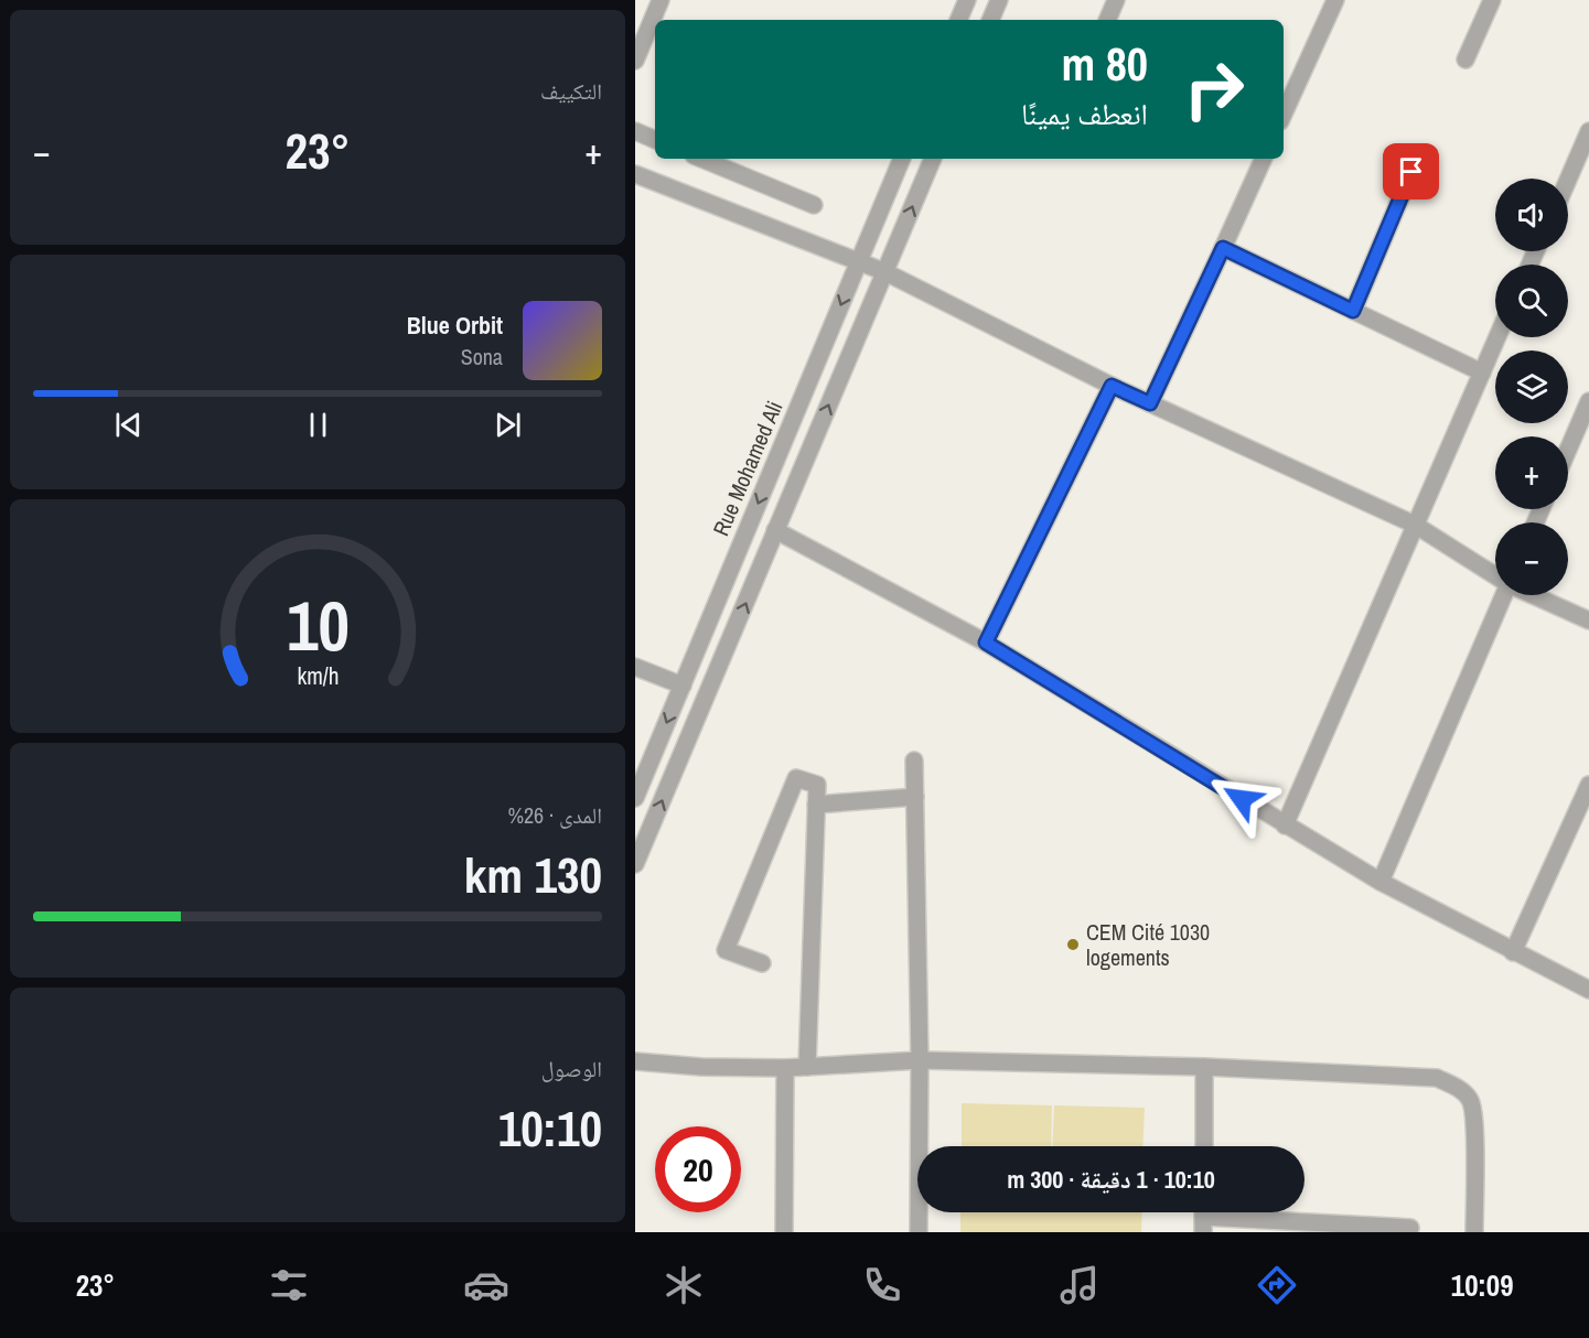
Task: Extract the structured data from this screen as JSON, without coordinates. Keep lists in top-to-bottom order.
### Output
{
  "streets": {
    "street": ["Rue Mohamed Ali"]
  },
  "places": ["CEM Cité 1030 logements"],
  "page": {
    "tile": [
      "التكييف",
      ["المدى · 26%", "130 km"],
      ["الوصول", "10:10"]
    ],
    "turn": ["80 m", "انعطف يمينًا"],
    "heat": ["−", "23°", "+"],
    "map_buttons": ["+", "−"],
    "song": ["Blue Orbit", "Sona"],
    "limit": "20",
    "trip": "10:10 · 1 دقيقة · 300 m",
    "tabs": ["10:09", "23°"],
    "gauge": ["10", "km/h"]
  }
}
